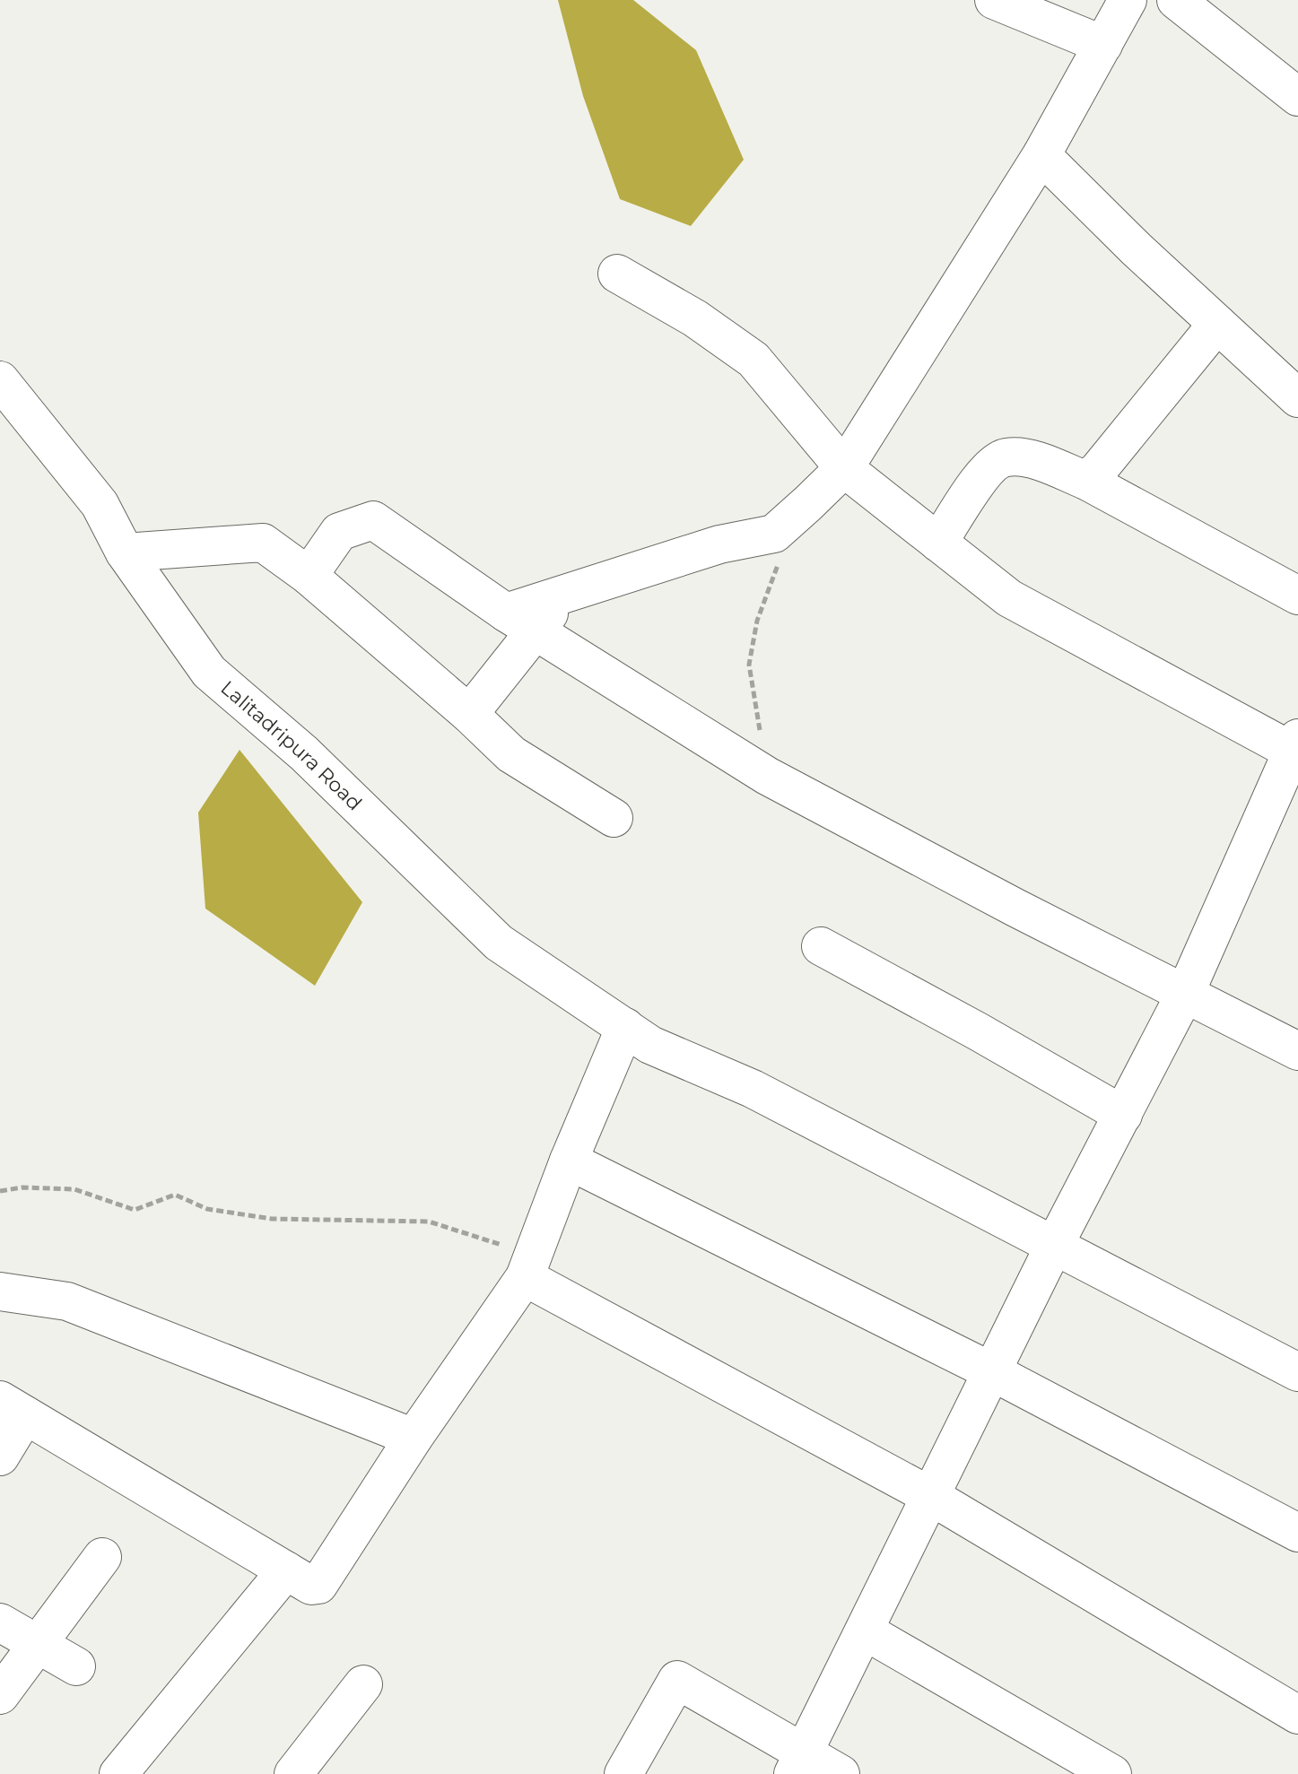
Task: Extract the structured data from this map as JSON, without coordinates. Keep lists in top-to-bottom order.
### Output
{
  "streets": {
    "street": ["Lalitadripura Road"]
  }
}
